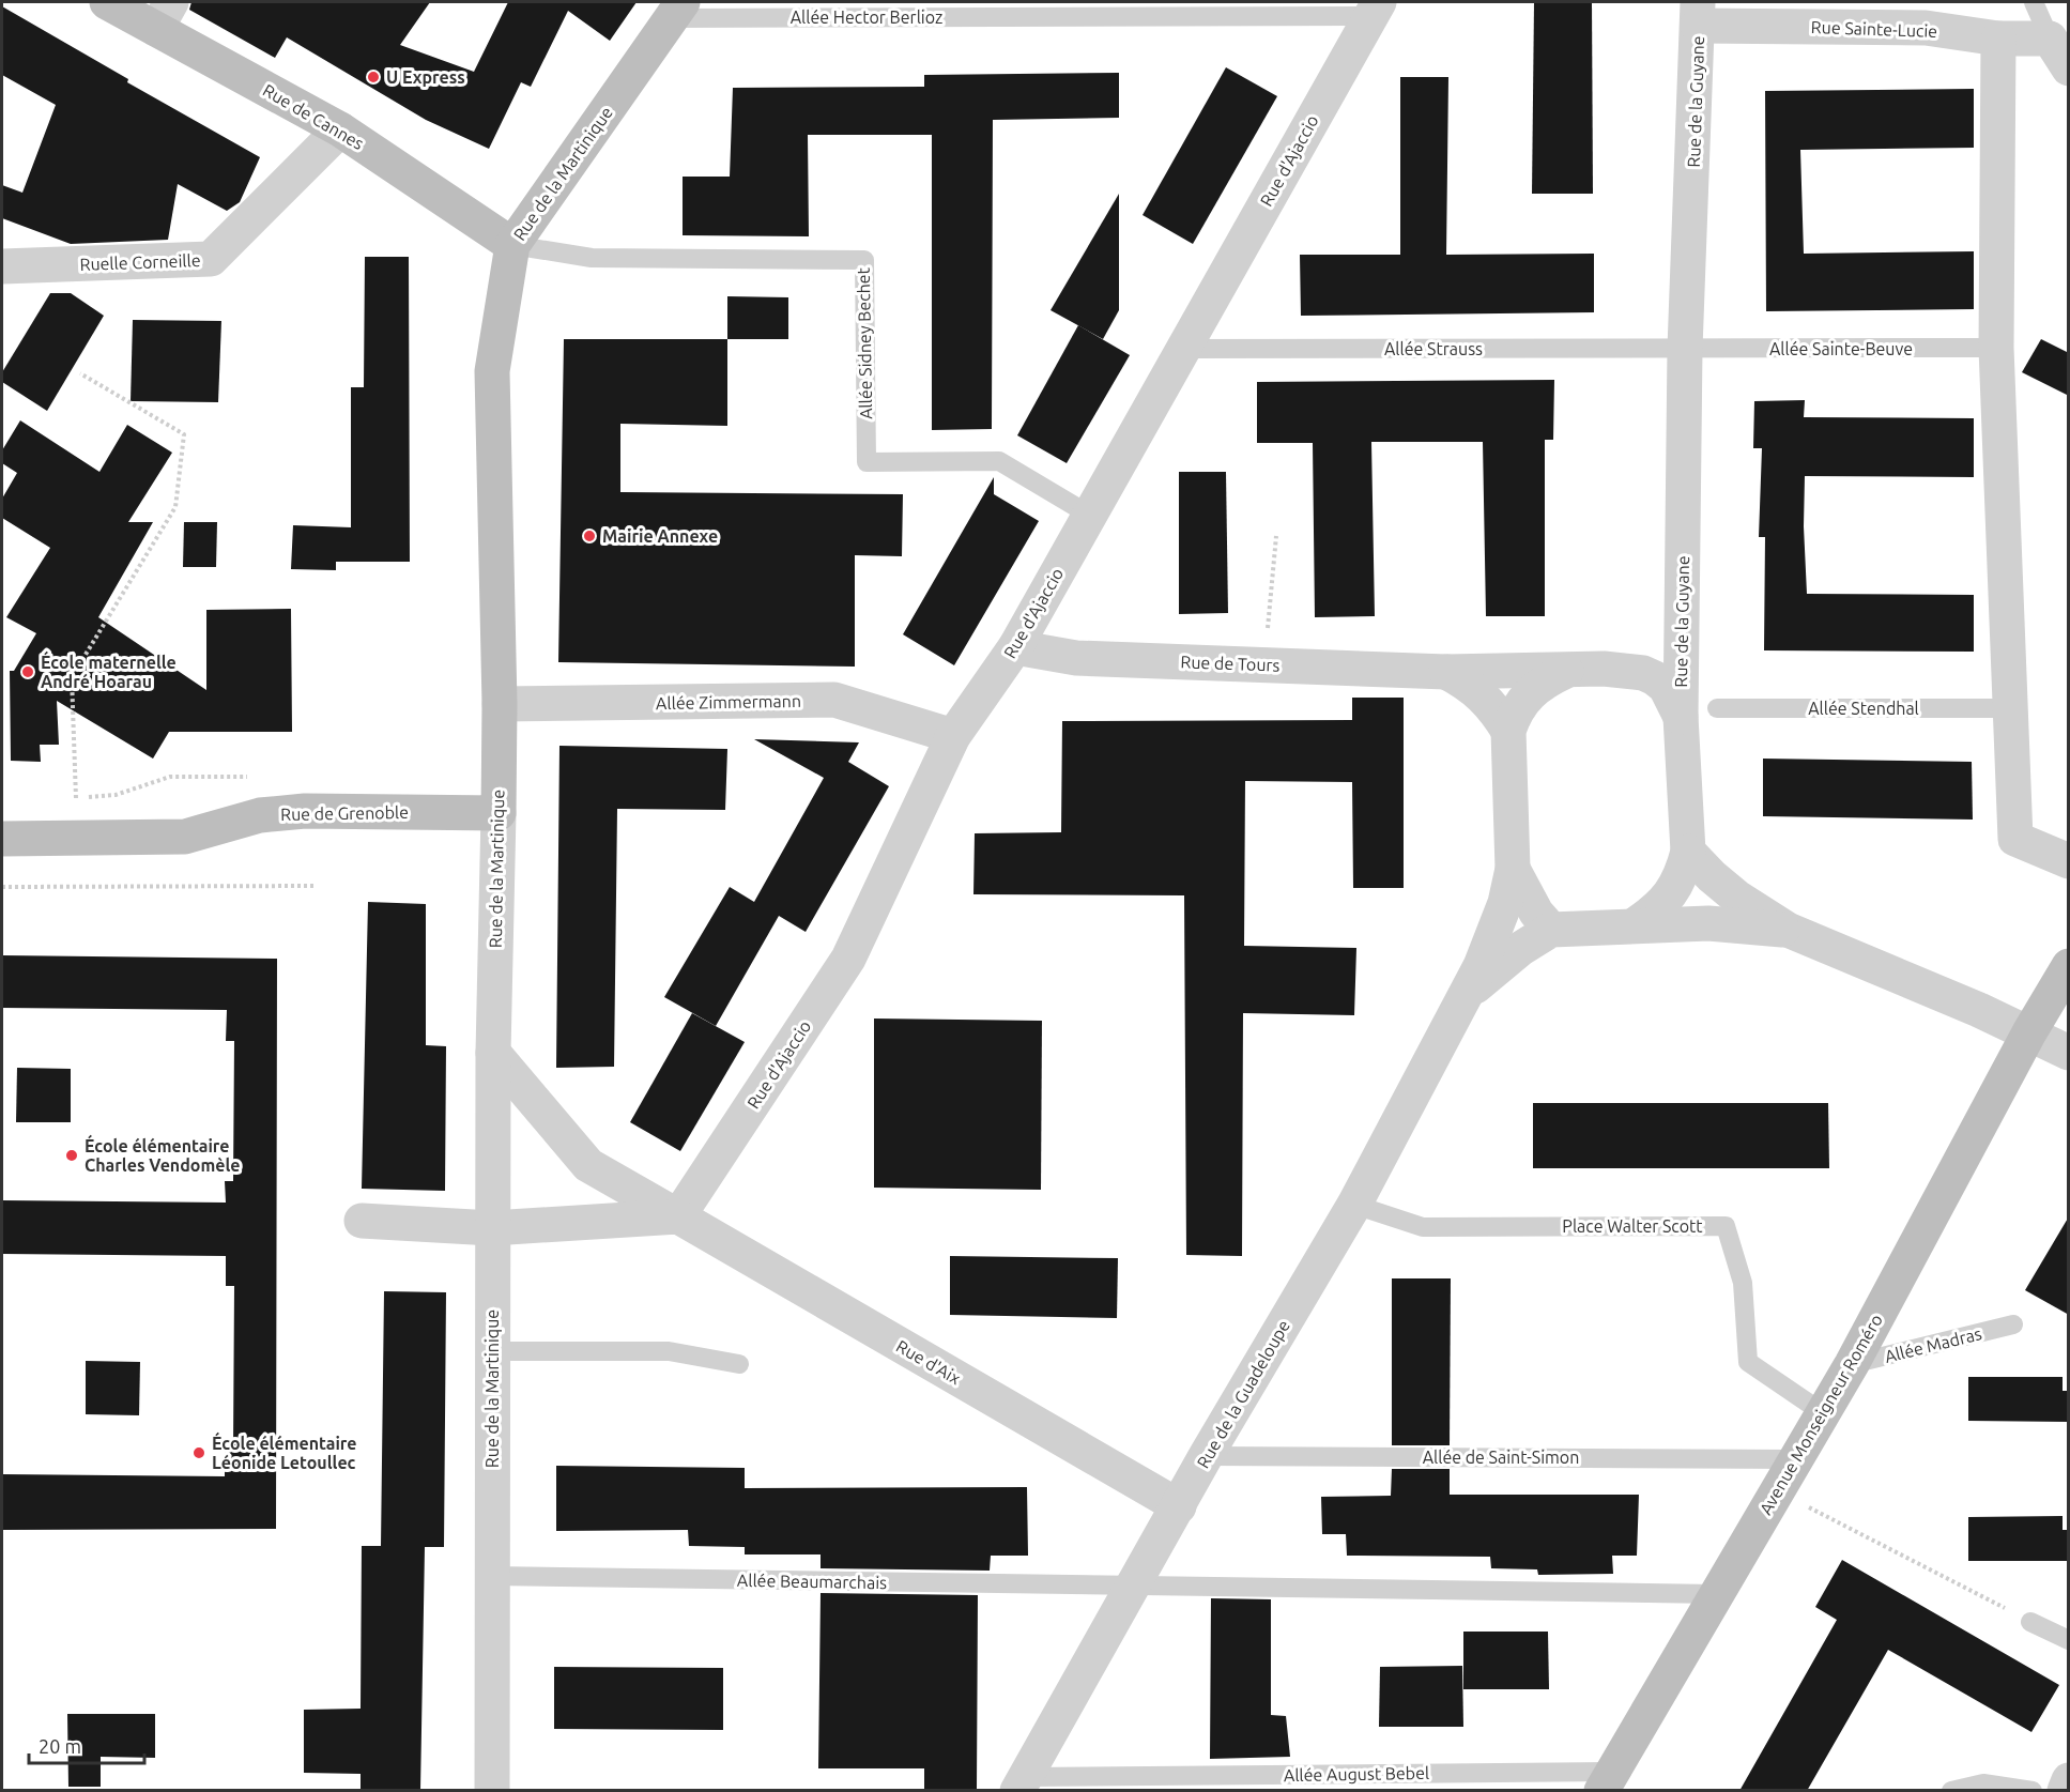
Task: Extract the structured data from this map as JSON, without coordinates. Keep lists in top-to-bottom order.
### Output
{
  "streets": {
    "street": [
      "Rue Sainte-Lucie",
      "Rue de la Guyane",
      "Rue de Cannes",
      "Rue d'Ajaccio",
      "Rue de la Martinique",
      "Ruelle Corneille",
      "Rue de Tours",
      "Allée Zimmermann",
      "Rue de Grenoble",
      "Rue d'Aix",
      "Rue de la Guadeloupe",
      "Avenue Monseigneur Roméro"
    ],
    "lane": [
      "Allée Hector Berlioz",
      "Allée Sidney Bechet",
      "Allée Strauss",
      "Allée Sainte-Beuve",
      "Allée Stendhal",
      "Place Walter Scott",
      "Allée Madras",
      "Allée de Saint-Simon",
      "Allée Beaumarchais",
      "Allée August Bebel"
    ]
  },
  "crossings": [
    ["Allée Hector Berlioz", "Rue d'Ajaccio"],
    ["Allée Hector Berlioz", "Rue de la Martinique"],
    ["Rue Sainte-Lucie", "Rue de la Guyane"],
    ["Rue de la Guyane", "Allée Strauss"],
    ["Rue de la Guyane", "Allée Sainte-Beuve"],
    ["Rue de la Guyane", "Rue de Tours"],
    ["Rue de Cannes", "Rue de la Martinique"],
    ["Rue de Cannes", "Ruelle Corneille"],
    ["Rue de Cannes", "Allée Sidney Bechet"],
    ["Rue d'Ajaccio", "Allée Sidney Bechet"],
    ["Rue d'Ajaccio", "Allée Strauss"],
    ["Rue d'Ajaccio", "Rue de Tours"],
    ["Rue d'Ajaccio", "Allée Zimmermann"],
    ["Rue d'Ajaccio", "Rue d'Aix"],
    ["Rue de la Martinique", "Allée Sidney Bechet"],
    ["Rue de la Martinique", "Allée Zimmermann"],
    ["Rue de la Martinique", "Rue de Grenoble"],
    ["Rue de la Martinique", "Rue d'Aix"],
    ["Rue de la Martinique", "Allée Beaumarchais"],
    ["Allée Strauss", "Allée Sainte-Beuve"],
    ["Rue de Tours", "Rue de la Guadeloupe"],
    ["Place Walter Scott", "Rue de la Guadeloupe"],
    ["Place Walter Scott", "Avenue Monseigneur Roméro"],
    ["Allée Madras", "Avenue Monseigneur Roméro"],
    ["Rue d'Aix", "Rue de la Guadeloupe"],
    ["Rue de la Guadeloupe", "Allée de Saint-Simon"],
    ["Rue de la Guadeloupe", "Allée Beaumarchais"],
    ["Rue de la Guadeloupe", "Allée August Bebel"],
    ["Avenue Monseigneur Roméro", "Allée de Saint-Simon"],
    ["Avenue Monseigneur Roméro", "Allée Beaumarchais"],
    ["Avenue Monseigneur Roméro", "Allée August Bebel"]
  ],
  "places": [
    "U Express",
    "Mairie Annexe",
    "École maternelle André Hoarau",
    "École élémentaire Charles Vendomèle",
    "École élémentaire Léonide Letoullec"
  ],
  "scale_bar": "20 m"
}
